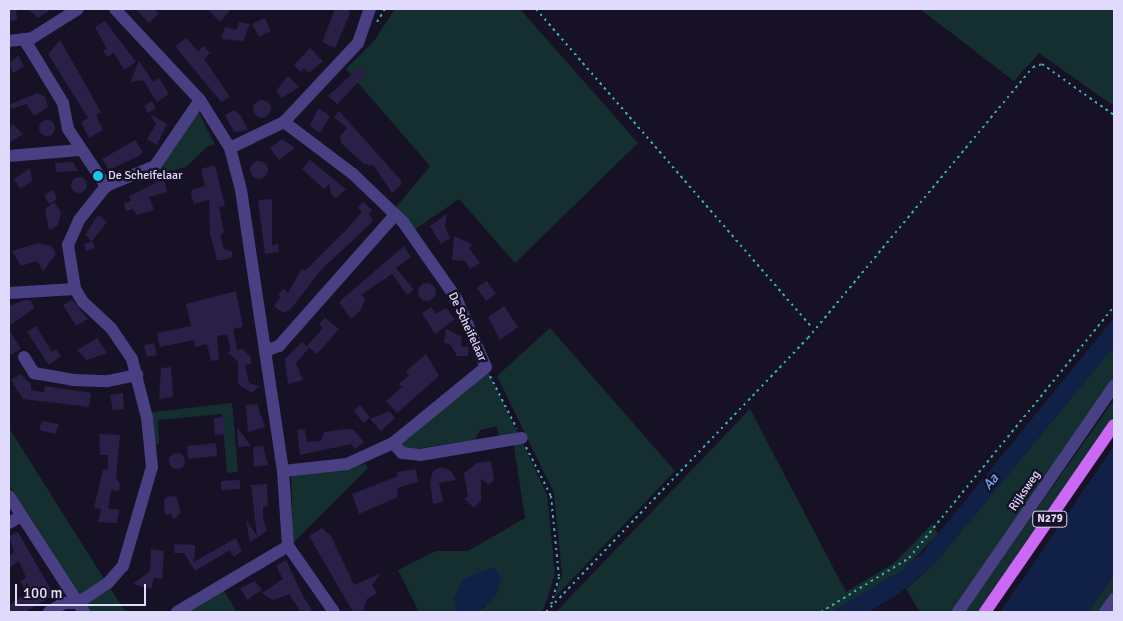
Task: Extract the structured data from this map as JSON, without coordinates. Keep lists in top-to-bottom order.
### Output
{
  "streets": {
    "main road": ["N279"],
    "street": ["De Scheifelaar", "Rijksweg"]
  },
  "water": ["Aa"],
  "places": ["De Scheifelaar"],
  "scale_bar": "100 m"
}
